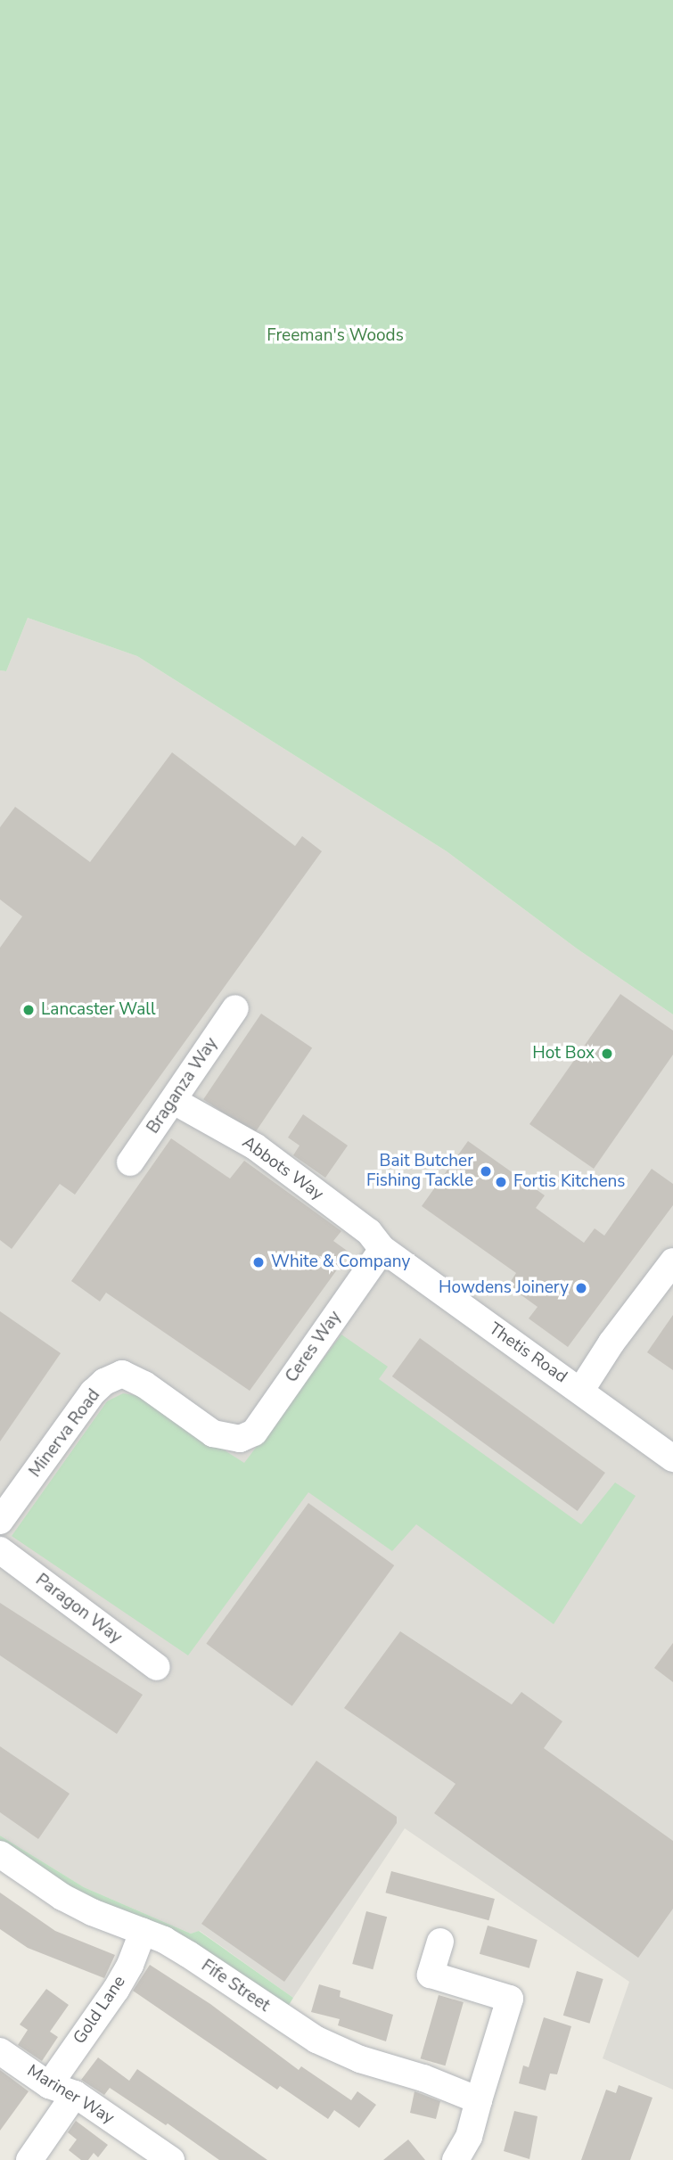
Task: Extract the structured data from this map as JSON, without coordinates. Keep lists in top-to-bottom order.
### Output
{
  "streets": {
    "street": [
      "Braganza Way",
      "Abbots Way",
      "Ceres Way",
      "Thetis Road",
      "Minerva Road",
      "Paragon Way",
      "Fife Street",
      "Gold Lane",
      "Mariner Way"
    ]
  },
  "crossings": [
    ["Braganza Way", "Abbots Way"],
    ["Abbots Way", "Ceres Way"],
    ["Abbots Way", "Thetis Road"],
    ["Ceres Way", "Thetis Road"],
    ["Ceres Way", "Minerva Road"],
    ["Fife Street", "Gold Lane"],
    ["Gold Lane", "Mariner Way"]
  ],
  "parks": ["Freeman's Woods"],
  "places": [
    "Lancaster Wall",
    "Hot Box",
    "Bait Butcher Fishing Tackle",
    "Fortis Kitchens",
    "White & Company",
    "Howdens Joinery"
  ]
}
